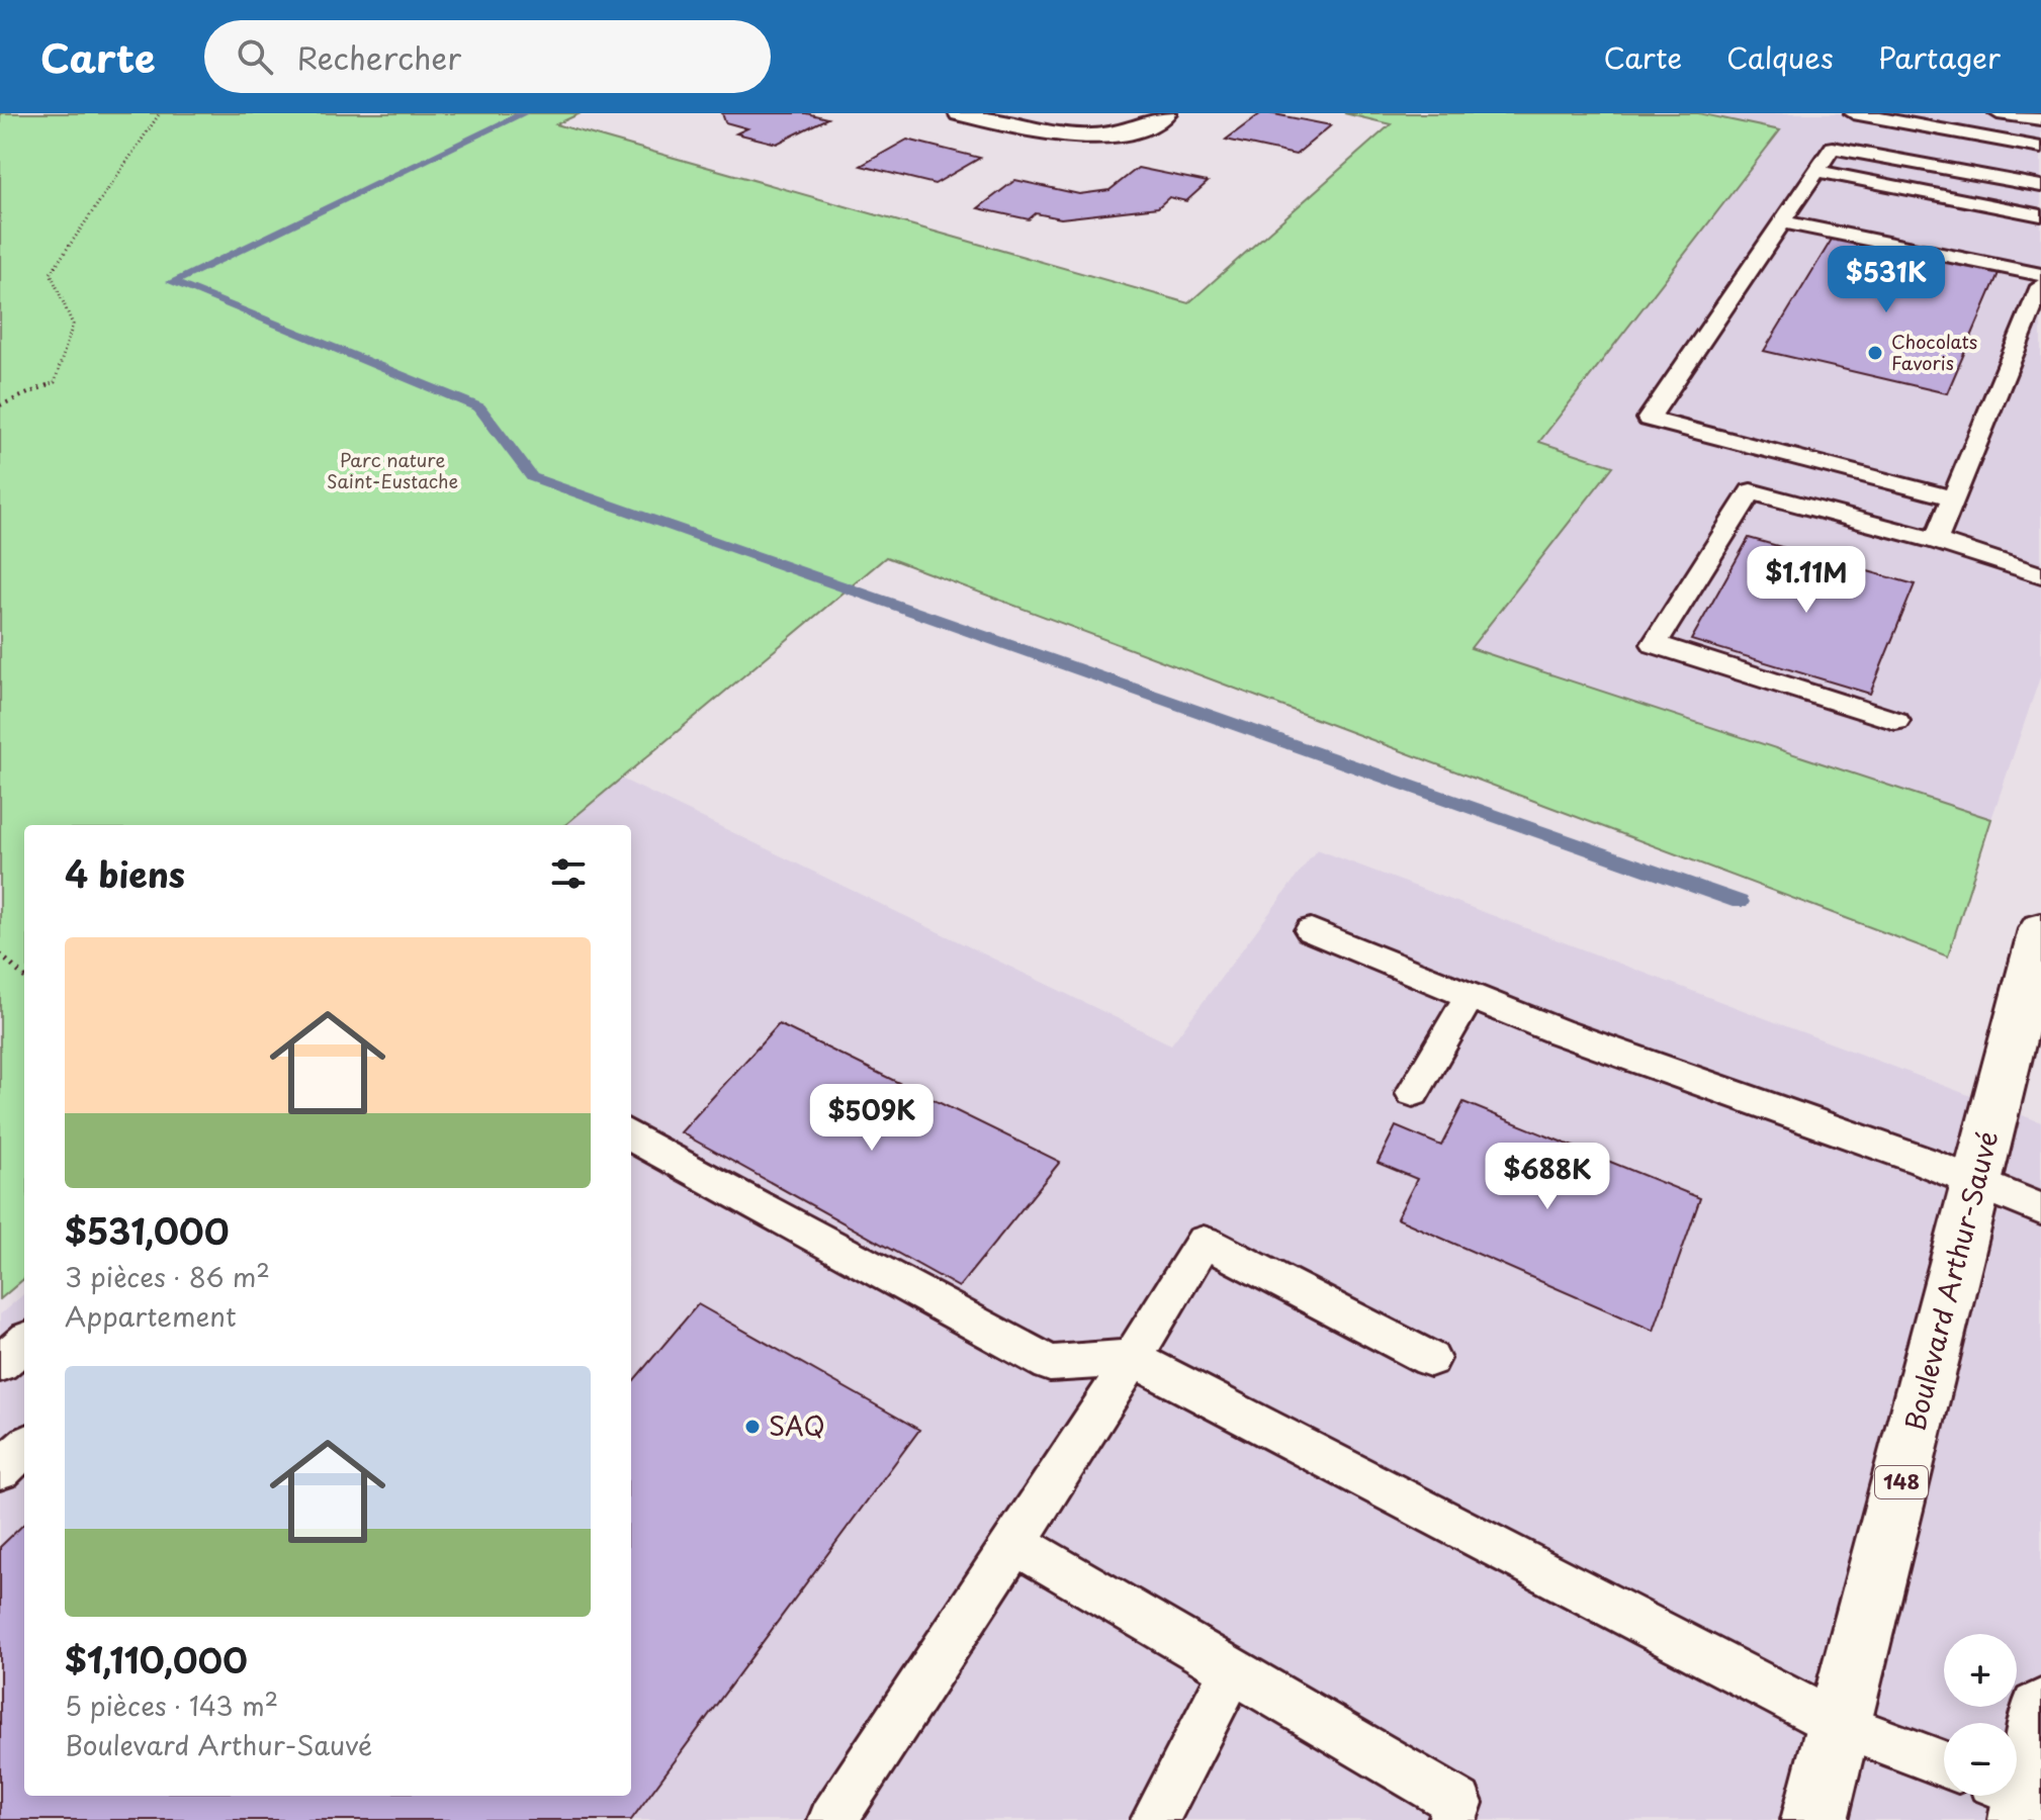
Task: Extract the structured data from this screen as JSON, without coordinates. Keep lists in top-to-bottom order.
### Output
{
  "streets": {
    "main road": ["Boulevard Arthur-Sauvé", "148"]
  },
  "parks": ["Parc nature Saint-Eustache"],
  "places": ["Chocolats Favoris", "SAQ"],
  "page": {
    "header": "Carte",
    "search": "Rechercher",
    "nav": ["Carte", "Calques", "Partager"],
    "price": [
      "$531K",
      "$1.11M",
      "$509K",
      "$688K"
    ],
    "heading": "4 biens",
    "list": [
      {
        "name": "$531,000",
        "note": "3 pièces · 86 m² · Appartement"
      },
      {
        "name": "$1,110,000",
        "note": "5 pièces · 143 m² · Boulevard Arthur-Sauvé"
      }
    ],
    "map_buttons": ["+", "−"]
  }
}
